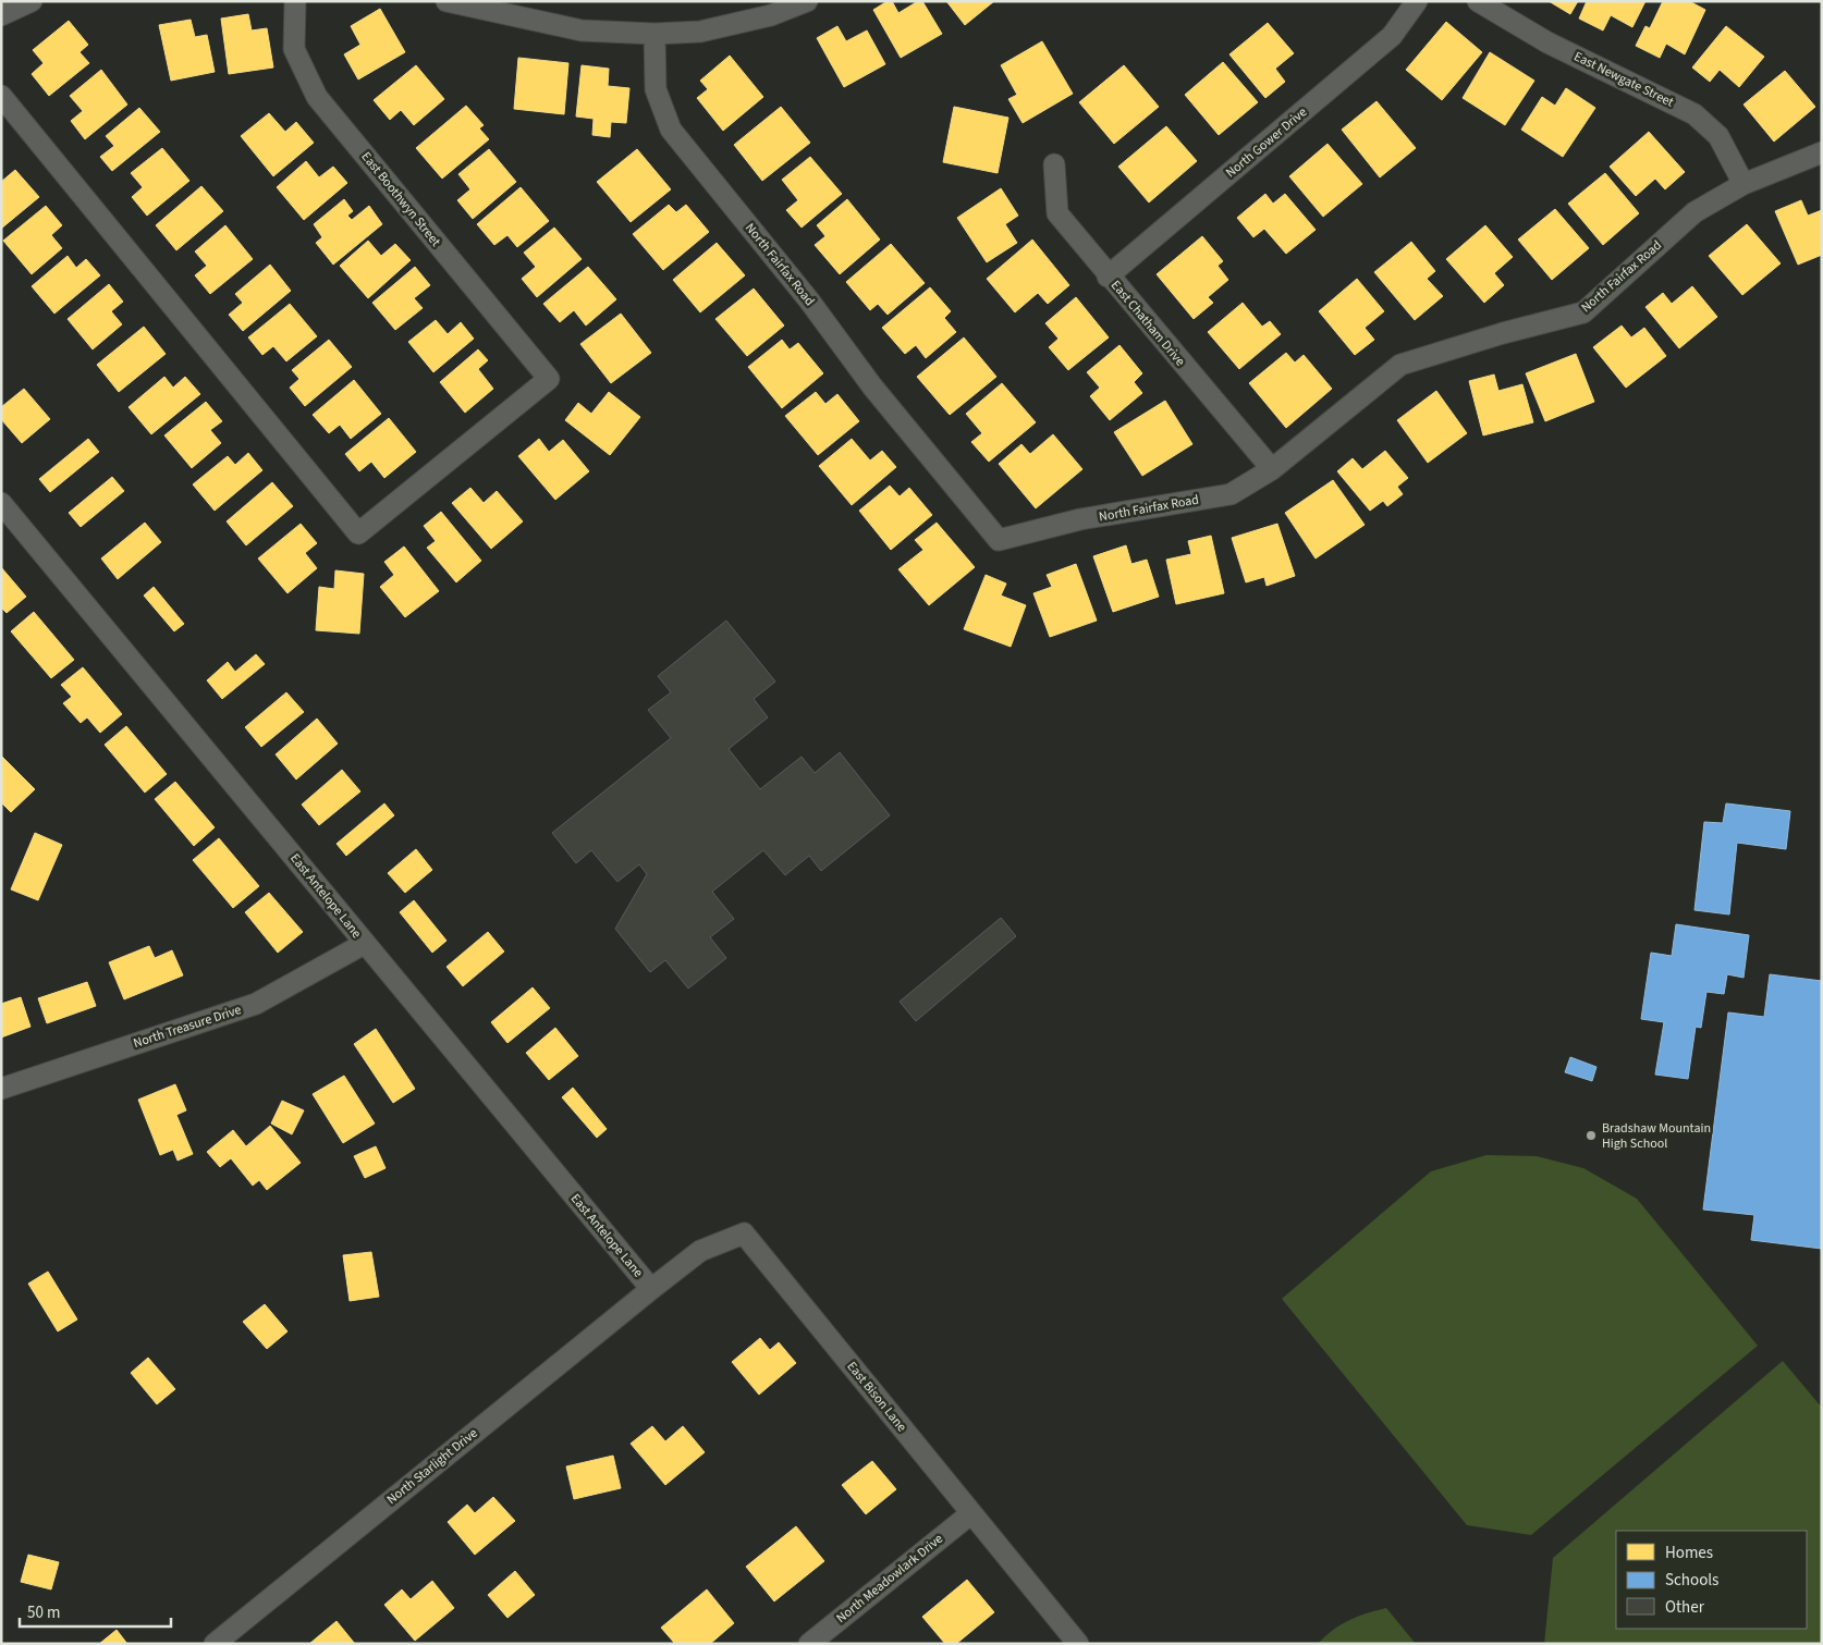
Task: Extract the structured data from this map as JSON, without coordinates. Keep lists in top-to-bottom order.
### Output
{
  "streets": {
    "street": [
      "East Newgate Street",
      "North Gower Drive",
      "East Boothwyn Street",
      "North Fairfax Road",
      "East Chatham Drive",
      "East Antelope Lane",
      "North Treasure Drive",
      "East Bison Lane",
      "North Starlight Drive",
      "North Meadowlark Drive"
    ]
  },
  "crossings": [
    ["East Newgate Street", "North Fairfax Road"],
    ["North Gower Drive", "East Chatham Drive"],
    ["North Fairfax Road", "East Chatham Drive"],
    ["East Antelope Lane", "North Treasure Drive"],
    ["East Antelope Lane", "East Bison Lane"],
    ["East Antelope Lane", "North Starlight Drive"],
    ["East Bison Lane", "North Starlight Drive"],
    ["East Bison Lane", "North Meadowlark Drive"]
  ],
  "places": ["Bradshaw Mountain High School"],
  "legend": ["Homes", "Schools", "Other"],
  "scale_bar": "50 m"
}
